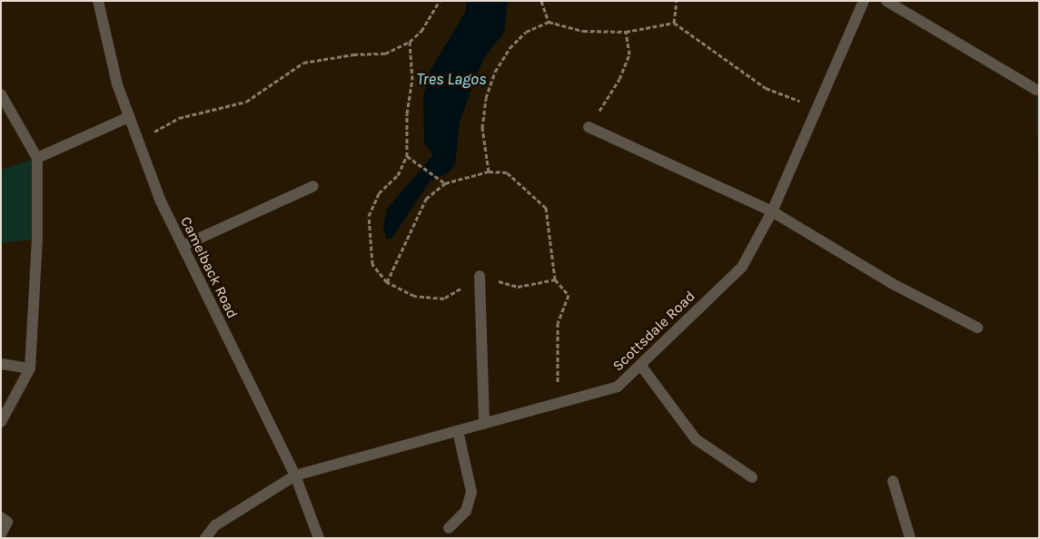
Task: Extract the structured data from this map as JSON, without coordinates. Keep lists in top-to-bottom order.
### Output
{
  "streets": {
    "street": ["Camelback Road", "Scottsdale Road"]
  },
  "crossings": [
    ["Camelback Road", "Scottsdale Road"]
  ],
  "water": ["Tres Lagos"]
}
